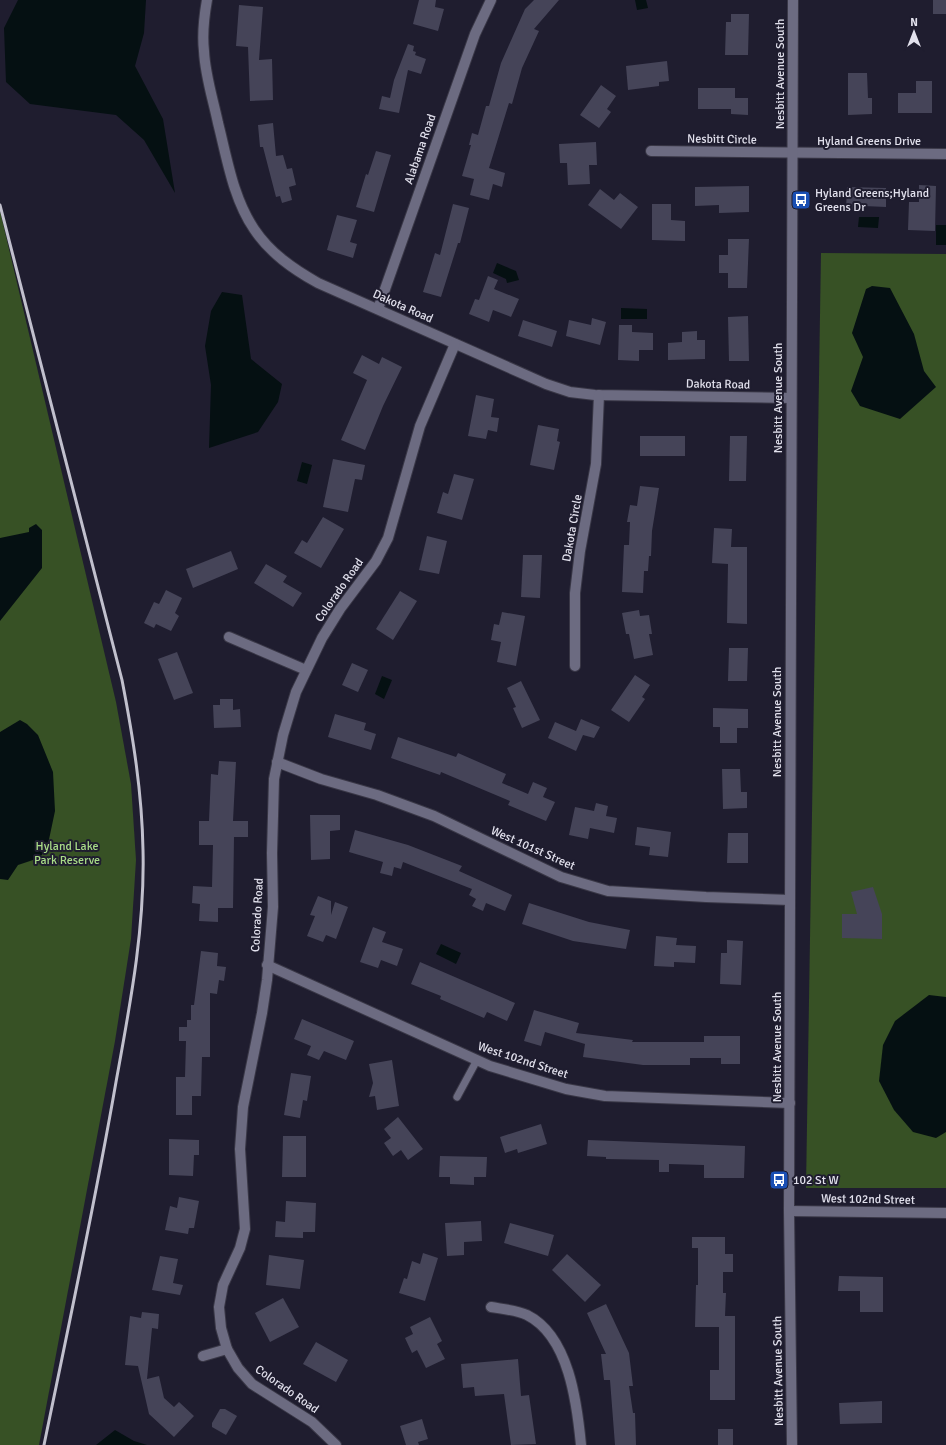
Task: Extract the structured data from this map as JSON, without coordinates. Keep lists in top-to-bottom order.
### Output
{
  "streets": {
    "street": [
      "Nesbitt Avenue South",
      "Nesbitt Circle",
      "Hyland Greens Drive",
      "Alabama Road",
      "Dakota Road",
      "Dakota Circle",
      "Colorado Road",
      "West 101st Street",
      "West 102nd Street"
    ]
  },
  "crossings": [
    ["Nesbitt Avenue South", "Nesbitt Circle"],
    ["Nesbitt Avenue South", "Hyland Greens Drive"],
    ["Nesbitt Avenue South", "Dakota Road"],
    ["Nesbitt Avenue South", "West 101st Street"],
    ["Nesbitt Avenue South", "West 102nd Street"],
    ["Nesbitt Circle", "Hyland Greens Drive"],
    ["Alabama Road", "Dakota Road"],
    ["Dakota Road", "Dakota Circle"],
    ["Dakota Road", "Colorado Road"],
    ["Colorado Road", "West 101st Street"],
    ["Colorado Road", "West 102nd Street"]
  ],
  "parks": ["Hyland Lake Park Reserve"],
  "places": {
    "bus stop": ["Hyland Greens;Hyland Greens Dr", "102 St W"]
  },
  "north": "top"
}
